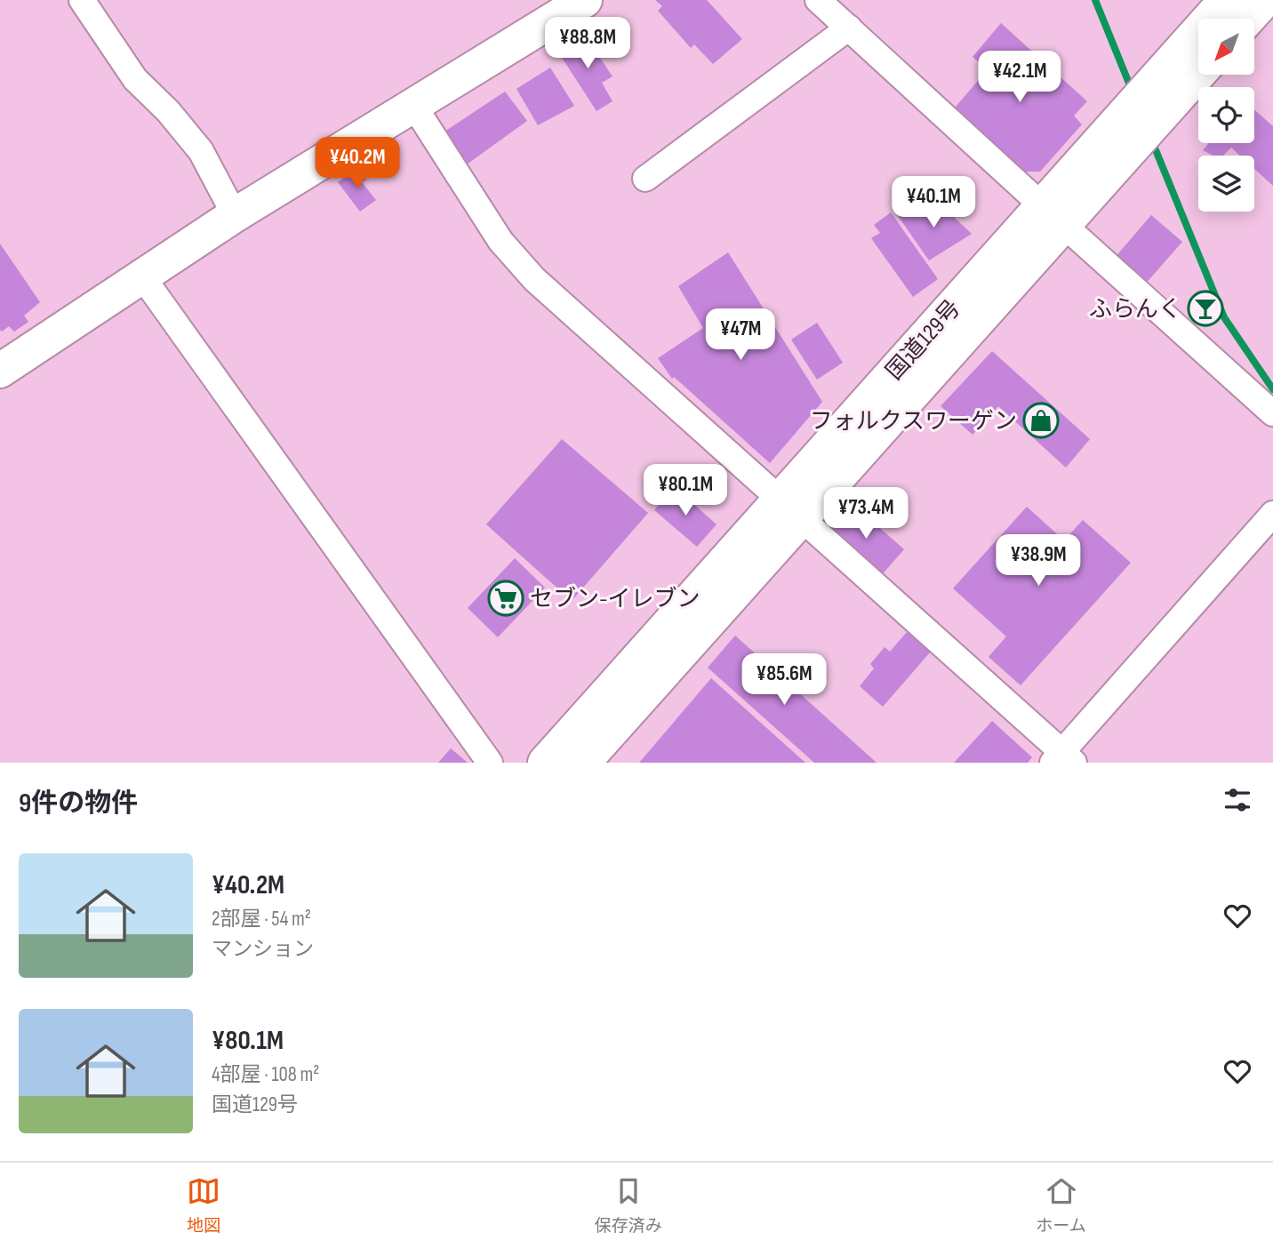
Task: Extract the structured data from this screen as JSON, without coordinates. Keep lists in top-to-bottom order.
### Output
{
  "streets": {
    "main road": ["国道129号"]
  },
  "places": {
    "bar": ["ふらんく"],
    "shop": ["フォルクスワーゲン"],
    "supermarket": ["セブン-イレブン"]
  },
  "north": "bottom left",
  "page": {
    "price": [
      "¥88.8M",
      "¥42.1M",
      "¥40.2M",
      "¥40.1M",
      "¥47M",
      "¥80.1M",
      "¥73.4M",
      "¥38.9M",
      "¥85.6M"
    ],
    "heading": "9件の物件",
    "list": [
      {
        "name": "¥40.2M",
        "note": "2部屋 · 54 m² · マンション"
      },
      {
        "name": "¥80.1M",
        "note": "4部屋 · 108 m² · 国道129号"
      }
    ],
    "tabs": ["地図", "保存済み", "ホーム"]
  }
}
